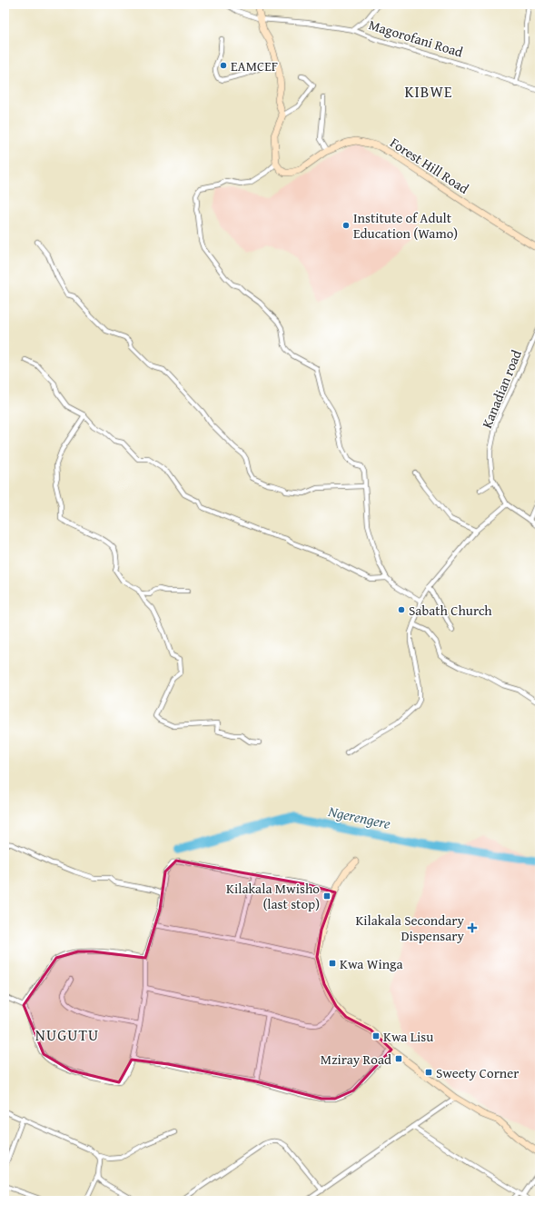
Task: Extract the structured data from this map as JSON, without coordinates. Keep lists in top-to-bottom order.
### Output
{
  "streets": {
    "street": ["Magorofani Road", "Forest Hill Road", "Kanadian road"]
  },
  "districts": ["KIBWE", "NUGUTU"],
  "water": ["Ngerengere"],
  "places": {
    "other": ["EAMCEF", "Institute of Adult Education (Wamo)", "Sabath Church"],
    "transit": [
      "Kilakala Mwisho (last stop)",
      "Kwa Winga",
      "Kwa Lisu",
      "Mziray Road",
      "Sweety Corner"
    ],
    "health": ["Kilakala Secondary Dispensary"]
  }
}
